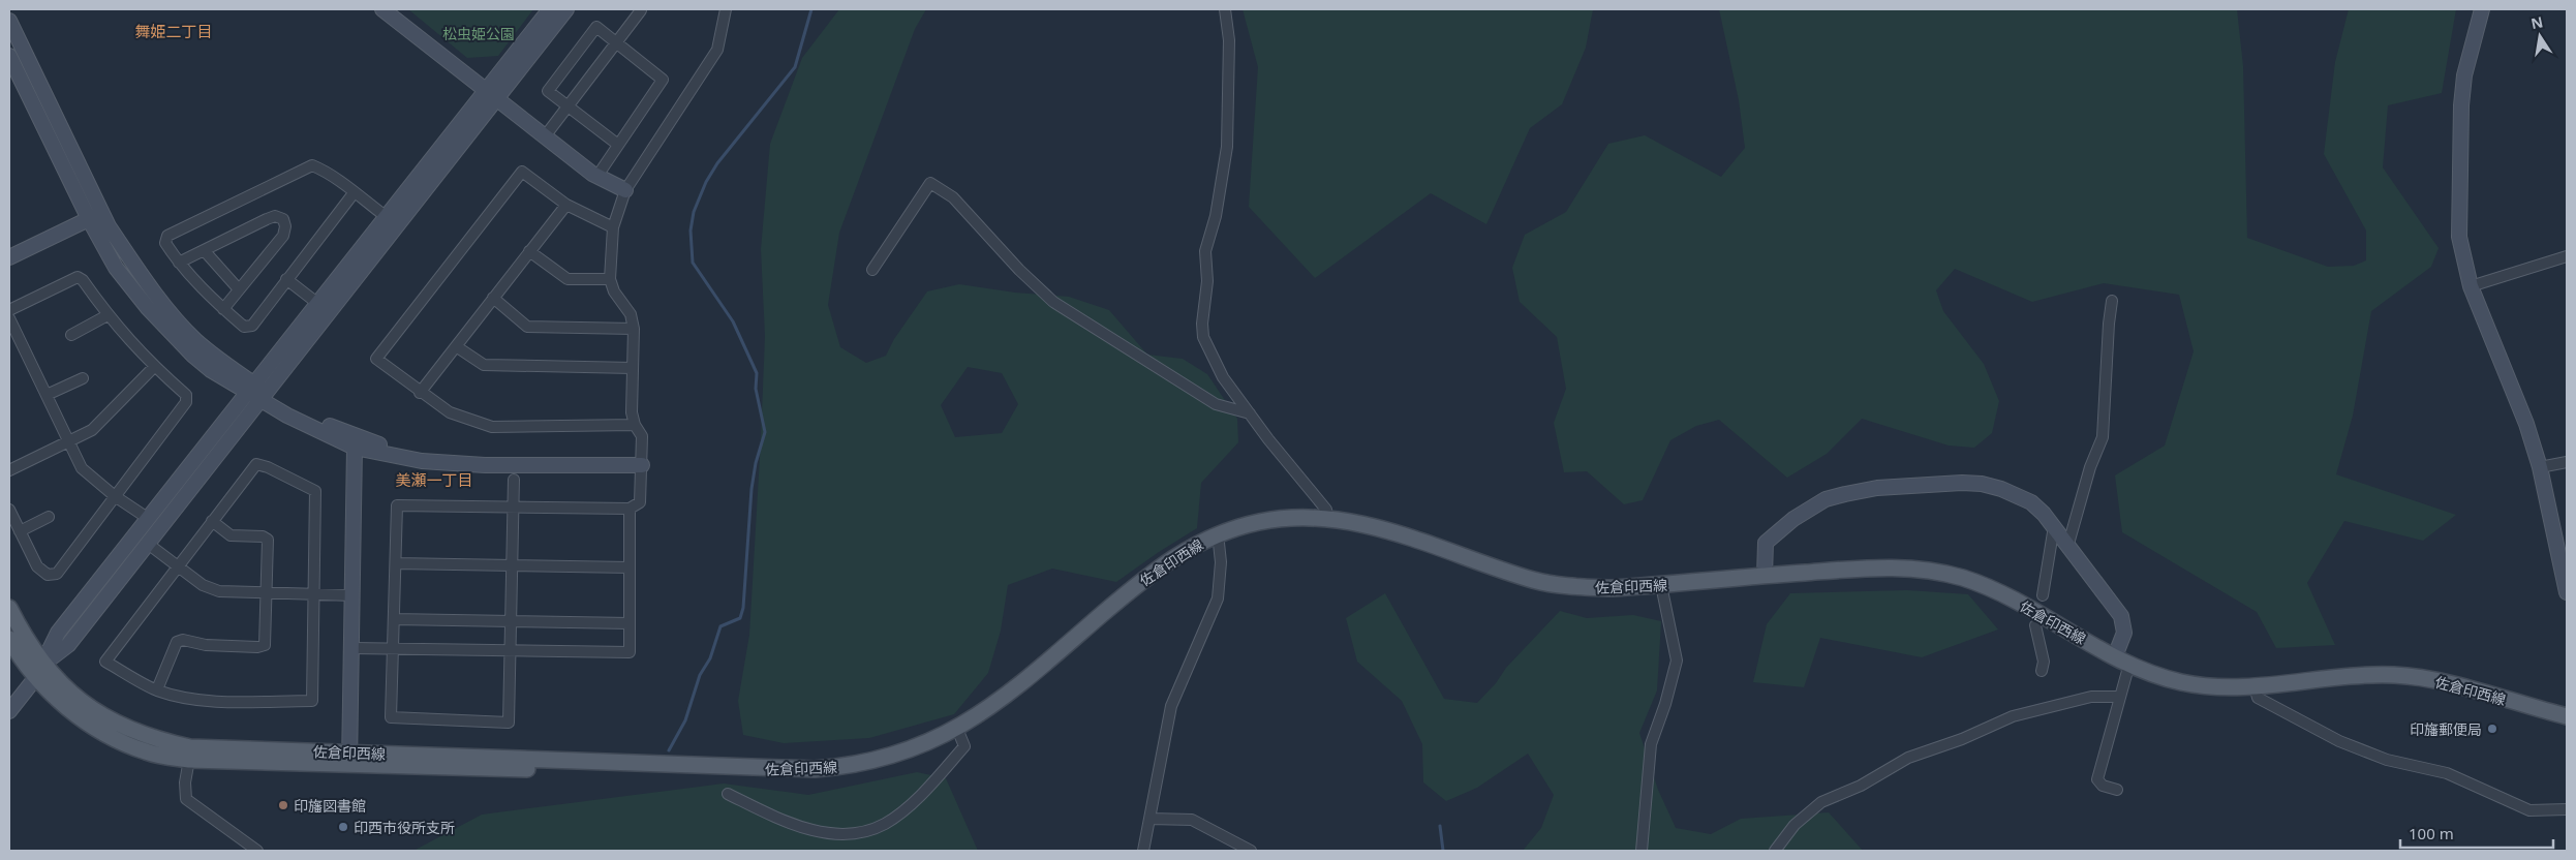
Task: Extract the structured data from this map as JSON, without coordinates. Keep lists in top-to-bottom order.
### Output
{
  "streets": {
    "main road": ["佐倉印西線"]
  },
  "districts": ["舞姫二丁目", "美瀬一丁目"],
  "parks": ["松虫姫公園"],
  "places": ["印旛郵便局", "印旛図書館", "印西市役所支所"],
  "scale_bar": "100 m",
  "north": "top"
}
